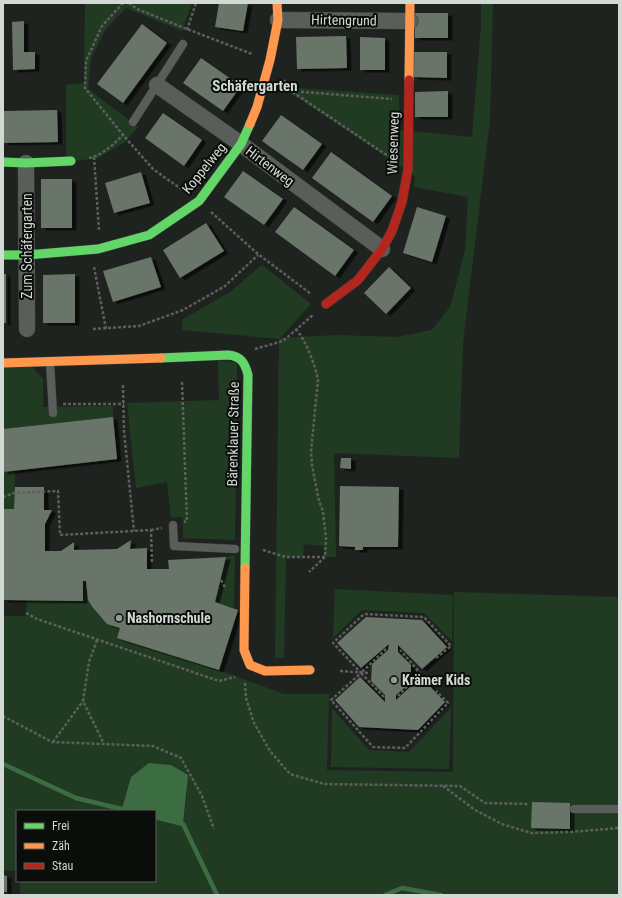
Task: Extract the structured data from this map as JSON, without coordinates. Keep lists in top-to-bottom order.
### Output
{
  "streets": {
    "street": [
      "Hirtengrund",
      "Wiesenweg",
      "Hirtenweg",
      "Koppelweg",
      "Zum Schäfergarten",
      "Bärenklauer Straße"
    ]
  },
  "crossings": [
    ["Hirtengrund", "Wiesenweg"],
    ["Hirtengrund", "Koppelweg"],
    ["Wiesenweg", "Hirtenweg"],
    ["Hirtenweg", "Koppelweg"],
    ["Koppelweg", "Zum Schäfergarten"]
  ],
  "districts": ["Schäfergarten"],
  "places": ["Nashornschule", "Krämer Kids"],
  "legend": ["Frei", "Zäh", "Stau"]
}
